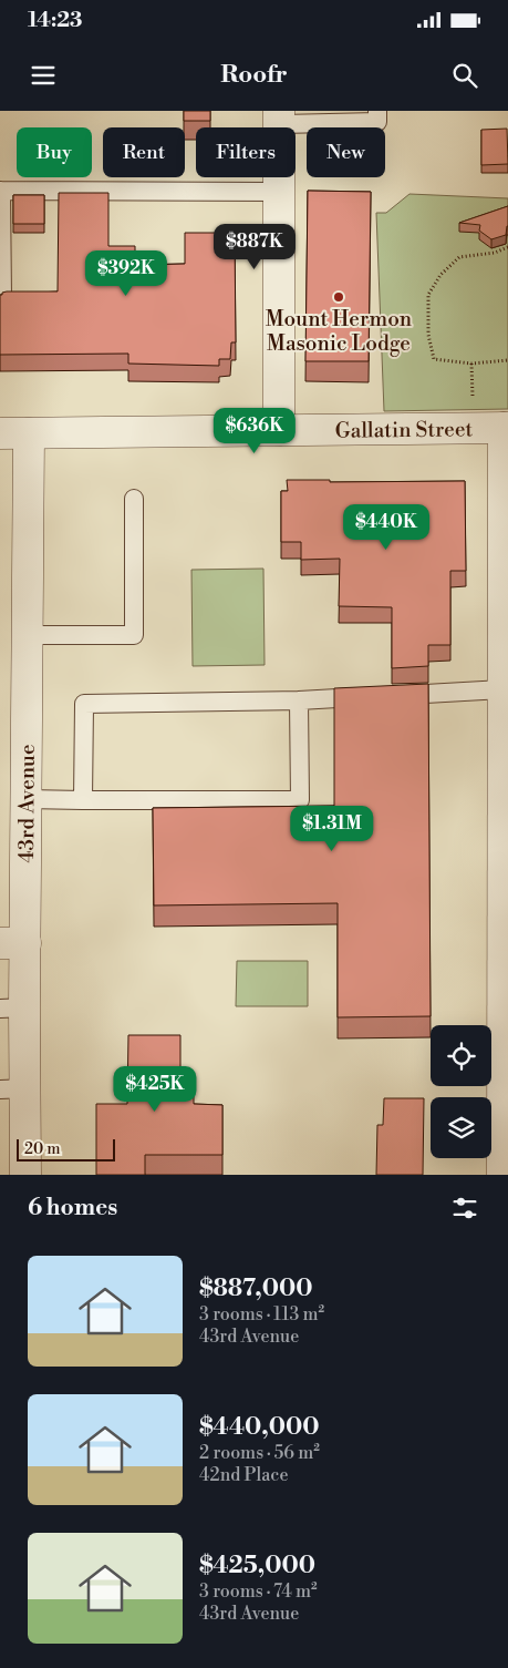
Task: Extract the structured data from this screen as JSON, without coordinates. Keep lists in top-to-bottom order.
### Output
{
  "streets": {
    "street": ["Gallatin Street", "43rd Avenue"]
  },
  "crossings": [
    ["Gallatin Street", "43rd Avenue"]
  ],
  "places": ["Mount Hermon Masonic Lodge"],
  "scale_bar": "20 m",
  "page": {
    "status": "14:23",
    "header": "Roofr",
    "chip": [
      "Buy",
      "Rent",
      "Filters",
      "New"
    ],
    "price": [
      "$887K",
      "$392K",
      "$636K",
      "$440K",
      "$1.31M",
      "$425K"
    ],
    "scale": "20 m",
    "heading": "6 homes",
    "list": [
      {
        "name": "$887,000",
        "note": "3 rooms · 113 m² · 43rd Avenue"
      },
      {
        "name": "$440,000",
        "note": "2 rooms · 56 m² · 42nd Place"
      },
      {
        "name": "$425,000",
        "note": "3 rooms · 74 m² · 43rd Avenue"
      }
    ]
  }
}
